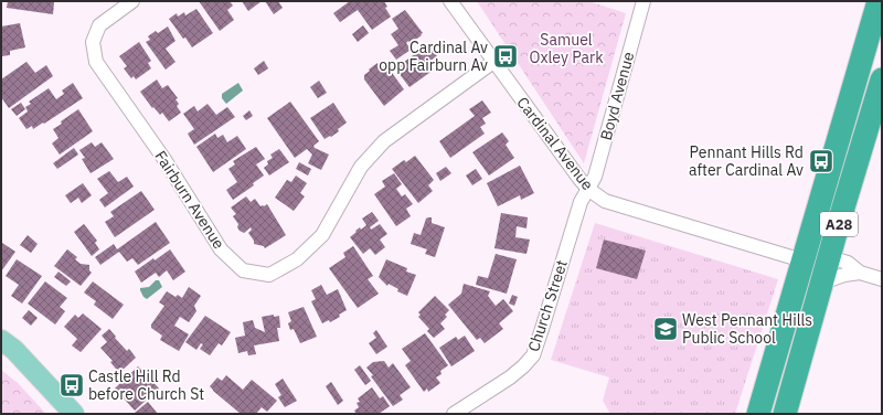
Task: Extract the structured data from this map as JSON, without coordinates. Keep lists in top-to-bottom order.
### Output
{
  "streets": {
    "highway": ["A28"],
    "street": [
      "Boyd Avenue",
      "Cardinal Avenue",
      "Fairburn Avenue",
      "Church Street"
    ]
  },
  "crossings": [
    ["Boyd Avenue", "Cardinal Avenue"],
    ["Boyd Avenue", "Church Street"],
    ["Cardinal Avenue", "Fairburn Avenue"],
    ["Cardinal Avenue", "A28"],
    ["Cardinal Avenue", "Church Street"]
  ],
  "parks": ["Samuel Oxley Park"],
  "places": {
    "bus stop": ["Cardinal Av opp Fairburn Av", "Pennant Hills Rd after Cardinal Av", "Castle Hill Rd before Church St"],
    "school or university": ["West Pennant Hills Public School"]
  }
}
